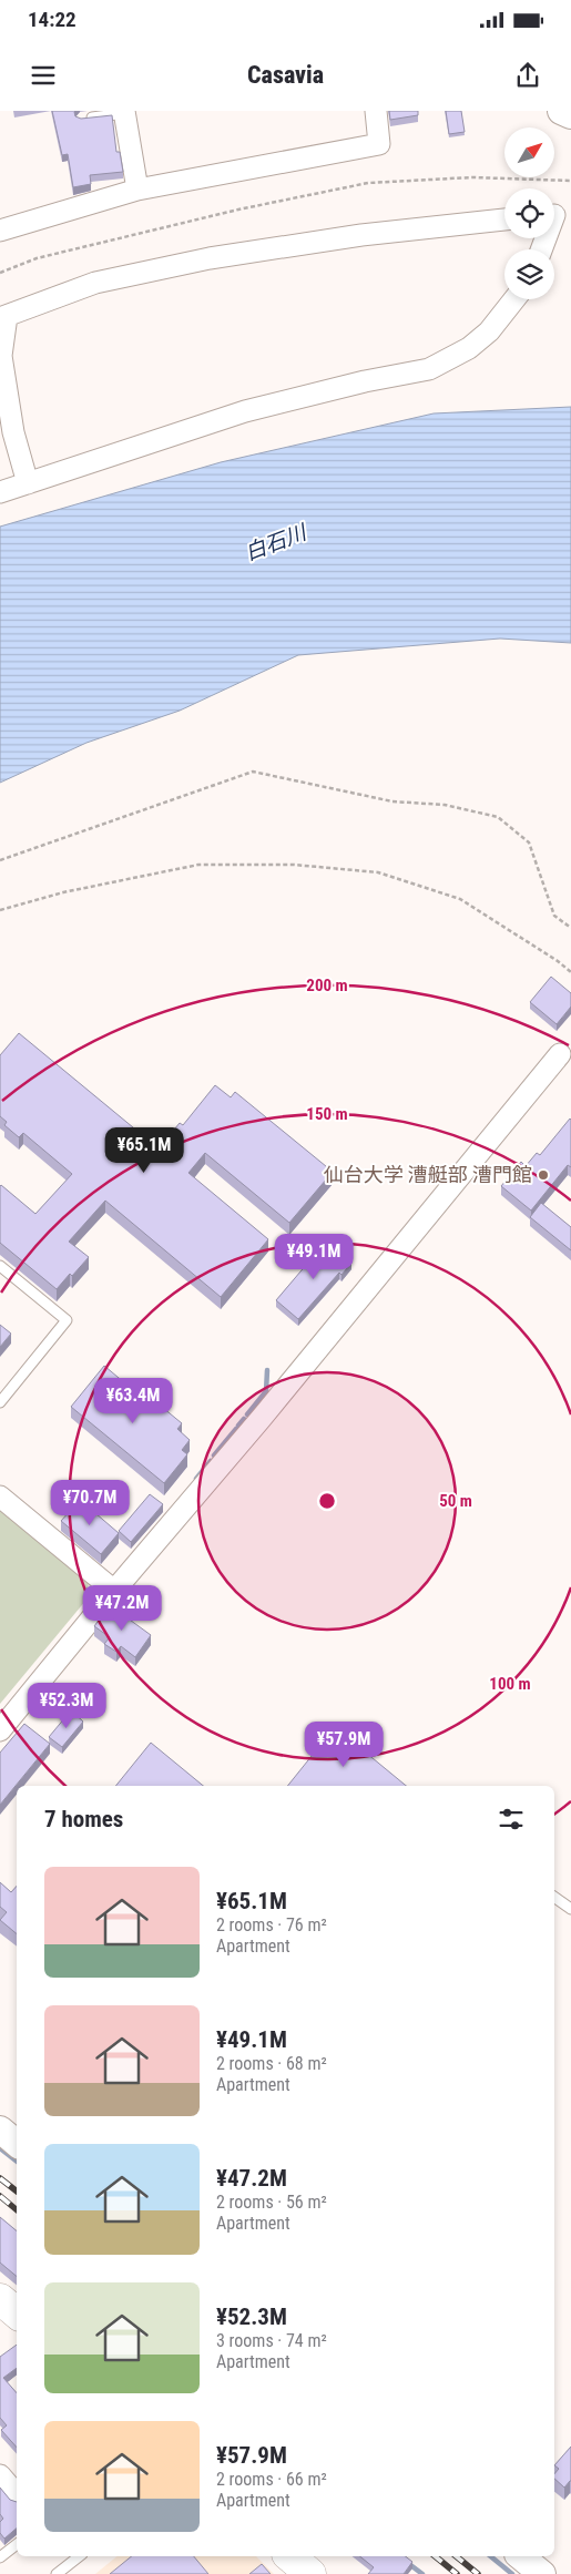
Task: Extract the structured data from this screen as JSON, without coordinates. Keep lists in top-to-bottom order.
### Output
{
  "water": ["白石川"],
  "places": ["仙台大学 漕艇部 漕門館"],
  "north": "top right",
  "page": {
    "status": "14:22",
    "header": "Casavia",
    "price": [
      "¥65.1M",
      "¥49.1M",
      "¥63.4M",
      "¥70.7M",
      "¥47.2M",
      "¥52.3M",
      "¥57.9M"
    ],
    "heading": "7 homes",
    "list": [
      {
        "name": "¥65.1M",
        "note": "2 rooms · 76 m² · Apartment"
      },
      {
        "name": "¥49.1M",
        "note": "2 rooms · 68 m² · Apartment"
      },
      {
        "name": "¥47.2M",
        "note": "2 rooms · 56 m² · Apartment"
      },
      {
        "name": "¥52.3M",
        "note": "3 rooms · 74 m² · Apartment"
      },
      {
        "name": "¥57.9M",
        "note": "2 rooms · 66 m² · Apartment"
      }
    ]
  },
  "rings": [
    "200 m",
    "150 m",
    "50 m",
    "100 m"
  ]
}
